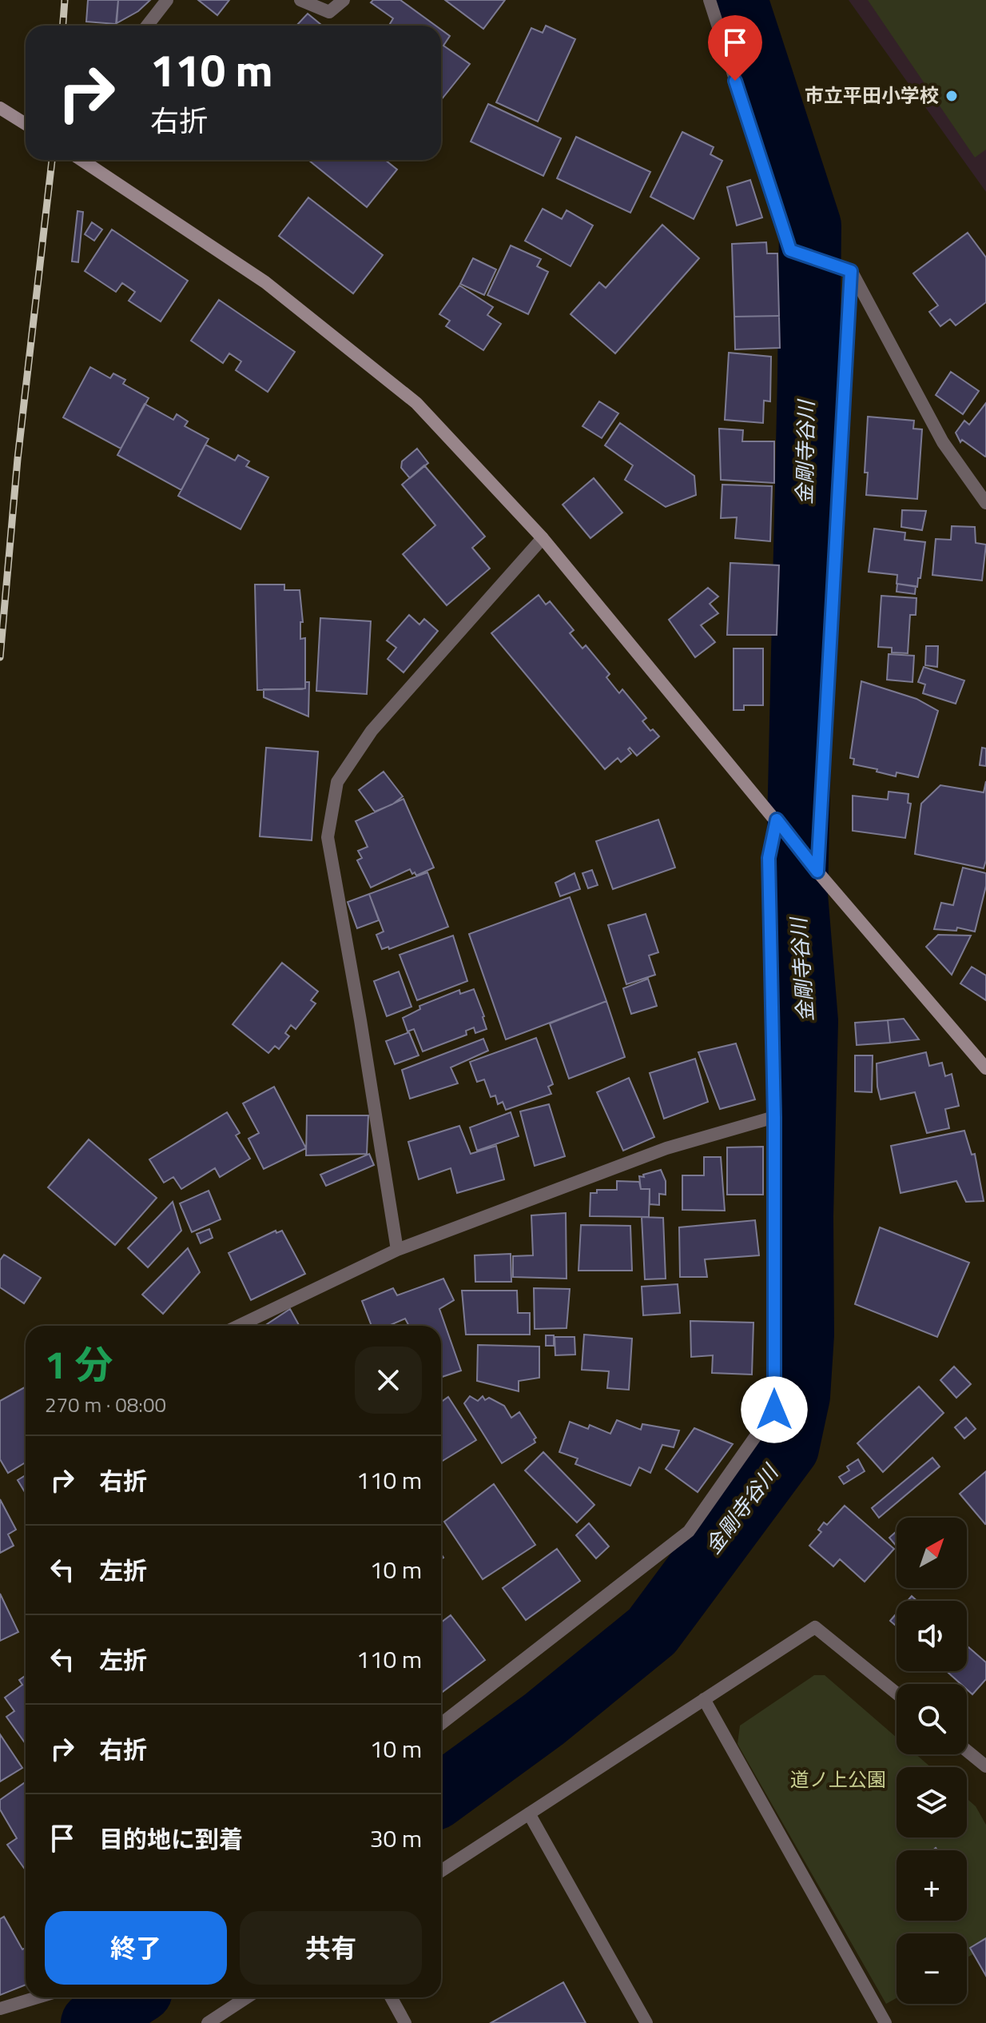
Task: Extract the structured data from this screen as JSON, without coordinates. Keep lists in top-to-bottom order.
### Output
{
  "water": ["金剛寺谷川"],
  "parks": ["道ノ上公園"],
  "places": ["市立平田小学校"],
  "north": "top right",
  "page": {
    "turn": ["110 m", "右折"],
    "heading": ["1 分", "270 m · 08:00"],
    "list": [
      {
        "name": "右折",
        "value": "110 m"
      },
      {
        "name": "左折",
        "value": "10 m"
      },
      {
        "name": "左折",
        "value": "110 m"
      },
      {
        "name": "右折",
        "value": "10 m"
      },
      {
        "name": "目的地に到着",
        "value": "30 m"
      }
    ],
    "map_buttons": ["+", "−"],
    "buttons": ["終了", "共有"]
  }
}
